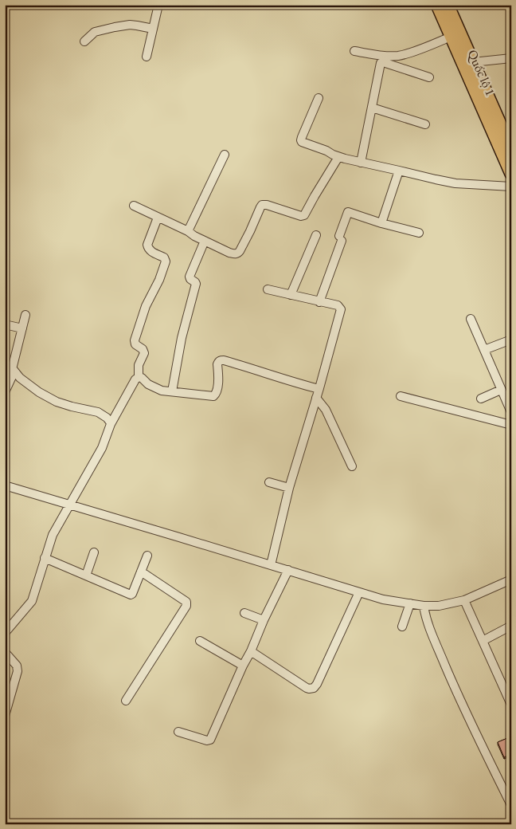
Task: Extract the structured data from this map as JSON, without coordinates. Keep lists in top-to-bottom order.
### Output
{
  "streets": {
    "highway": ["Quốc lộ 1"]
  }
}
